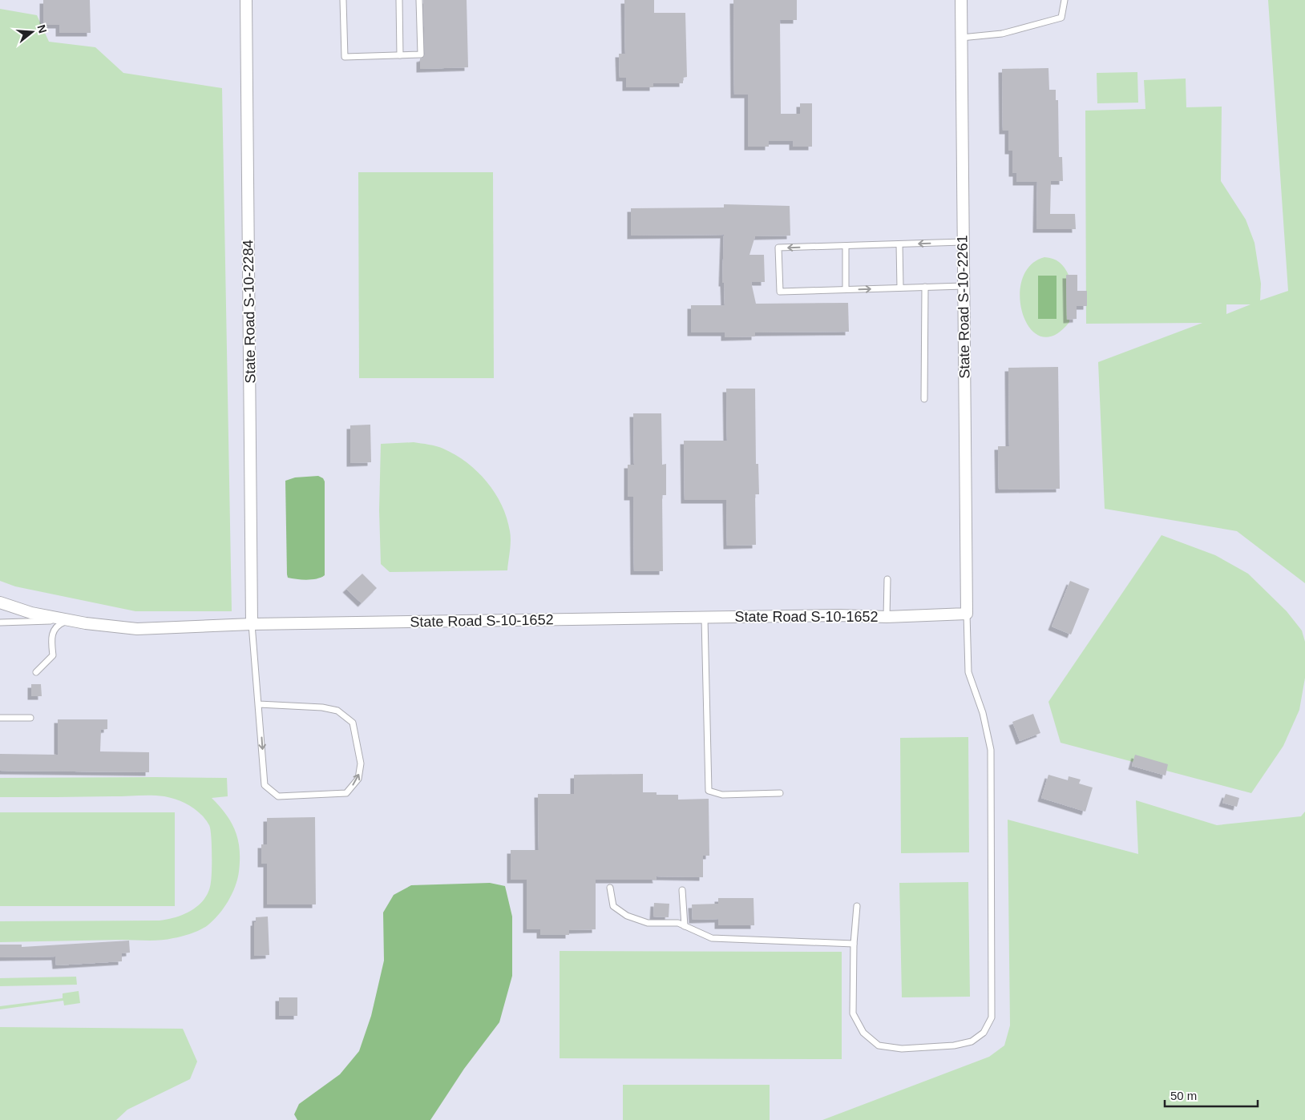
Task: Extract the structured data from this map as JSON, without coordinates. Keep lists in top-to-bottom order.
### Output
{
  "streets": {
    "street": ["State Road S-10-2261", "State Road S-10-2284", "State Road S-10-1652"]
  },
  "crossings": [
    ["State Road S-10-2261", "State Road S-10-1652"],
    ["State Road S-10-2284", "State Road S-10-1652"]
  ],
  "scale_bar": "50 m",
  "north": "right"
}
